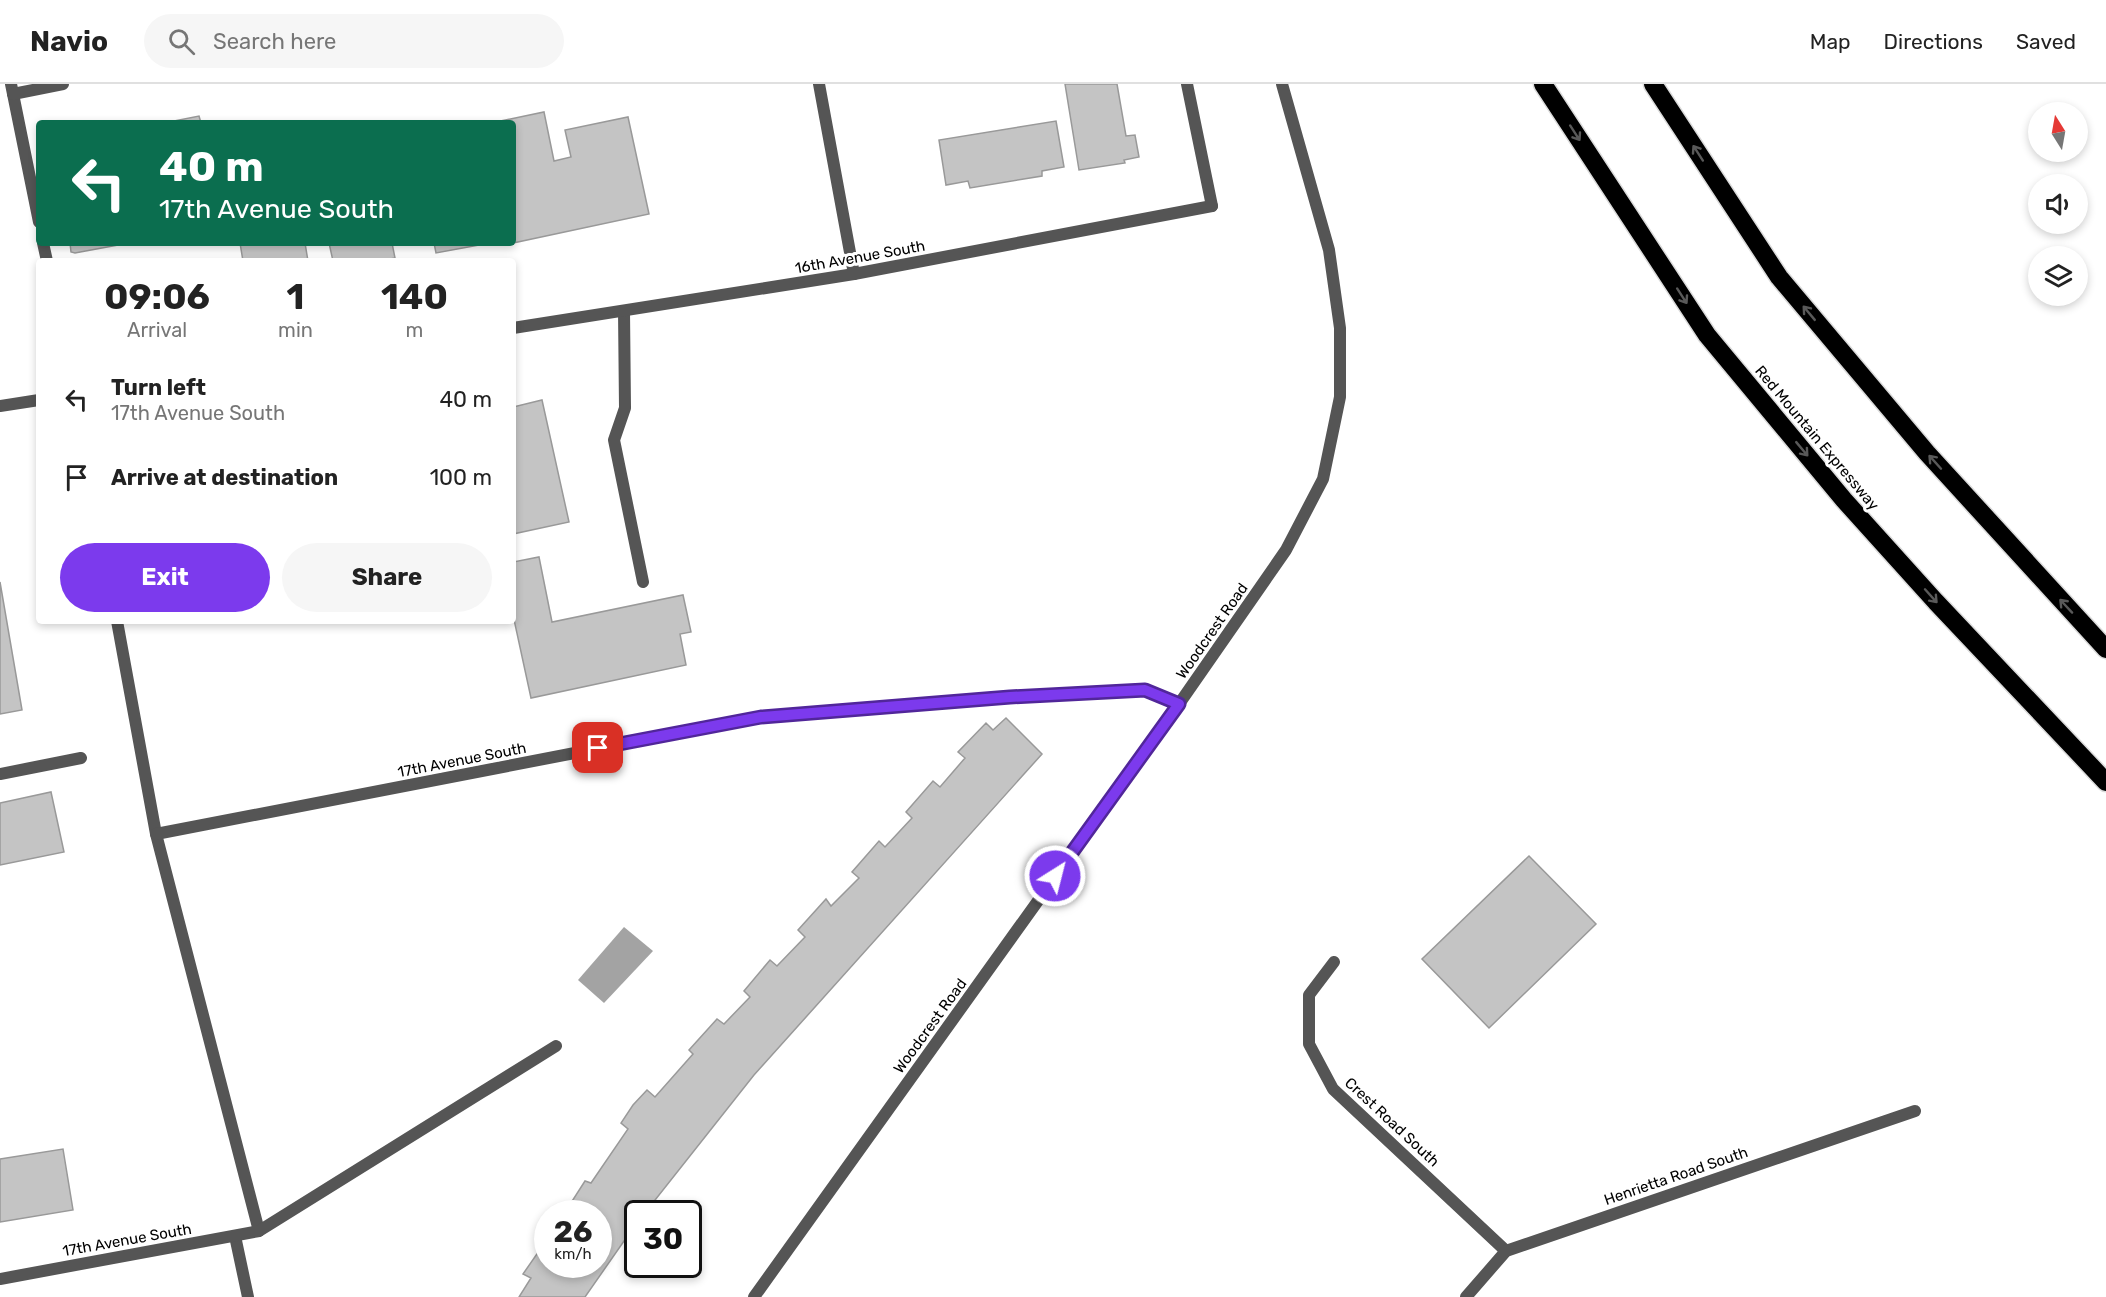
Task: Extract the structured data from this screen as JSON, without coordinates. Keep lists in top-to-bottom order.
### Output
{
  "streets": {
    "highway": ["Red Mountain Expressway"],
    "street": [
      "16th Avenue South",
      "Woodcrest Road",
      "17th Avenue South",
      "Crest Road South",
      "Henrietta Road South"
    ]
  },
  "crossings": [
    ["Woodcrest Road", "17th Avenue South"],
    ["Crest Road South", "Henrietta Road South"]
  ],
  "north": "top",
  "page": {
    "header": "Navio",
    "search": "Search here",
    "nav": ["Map", "Directions", "Saved"],
    "turn": ["40 m", "17th Avenue South"],
    "eta": [
      "09:06",
      "Arrival",
      "1",
      "min",
      "140",
      "m"
    ],
    "list": [
      {
        "name": "Turn left",
        "note": "17th Avenue South",
        "value": "40 m"
      },
      {
        "name": "Arrive at destination",
        "value": "100 m"
      }
    ],
    "buttons": ["Exit", "Share"],
    "speed": "26 km/h",
    "limit": "30"
  }
}
